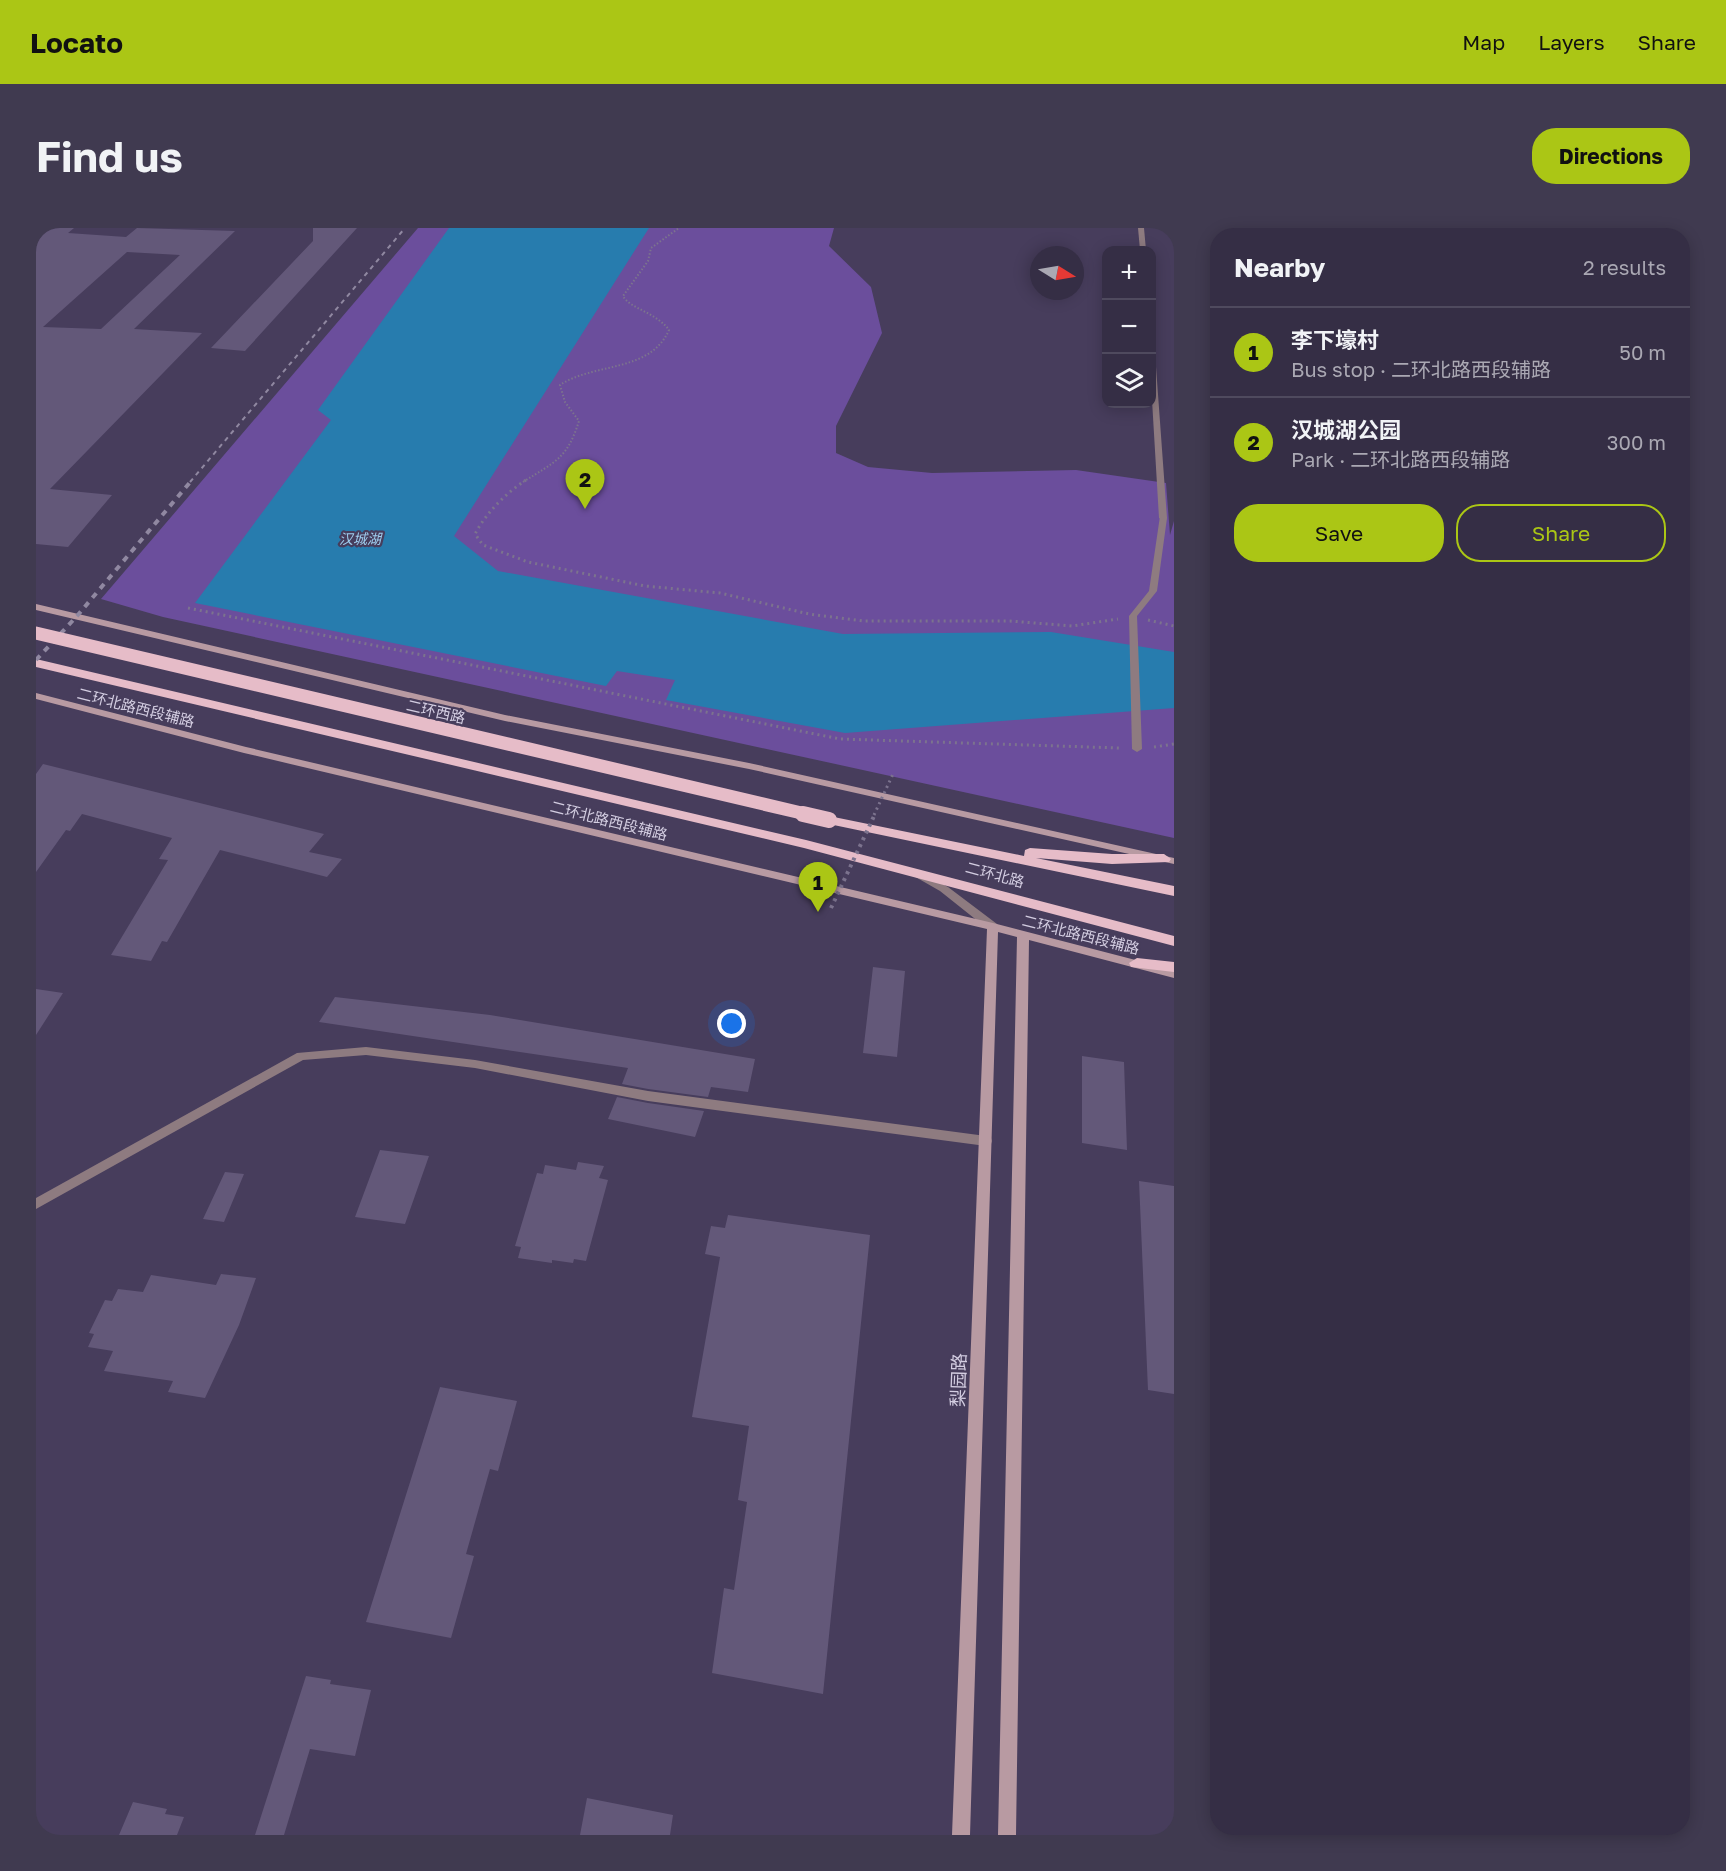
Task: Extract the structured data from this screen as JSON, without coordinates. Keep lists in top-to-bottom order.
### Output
{
  "streets": {
    "highway": ["二环西路", "二环北路"],
    "main road": ["二环北路西段辅路", "梨园路"]
  },
  "crossings": [
    ["二环北路西段辅路", "梨园路"],
    ["二环西路", "二环北路"]
  ],
  "water": ["汉城湖"],
  "north": "right",
  "page": {
    "header": "Locato",
    "nav": ["Map", "Layers", "Share"],
    "buttons": [
      "Directions",
      ["Save", "Share"]
    ],
    "title": "Find us",
    "heading": ["Nearby", "2 results"],
    "map_buttons": ["+", "−"],
    "list": [
      {
        "mark": "1",
        "name": "李下壕村",
        "note": "Bus stop · 二环北路西段辅路",
        "value": "50 m"
      },
      {
        "mark": "2",
        "name": "汉城湖公园",
        "note": "Park · 二环北路西段辅路",
        "value": "300 m"
      }
    ],
    "pins": ["2", "1"]
  }
}
